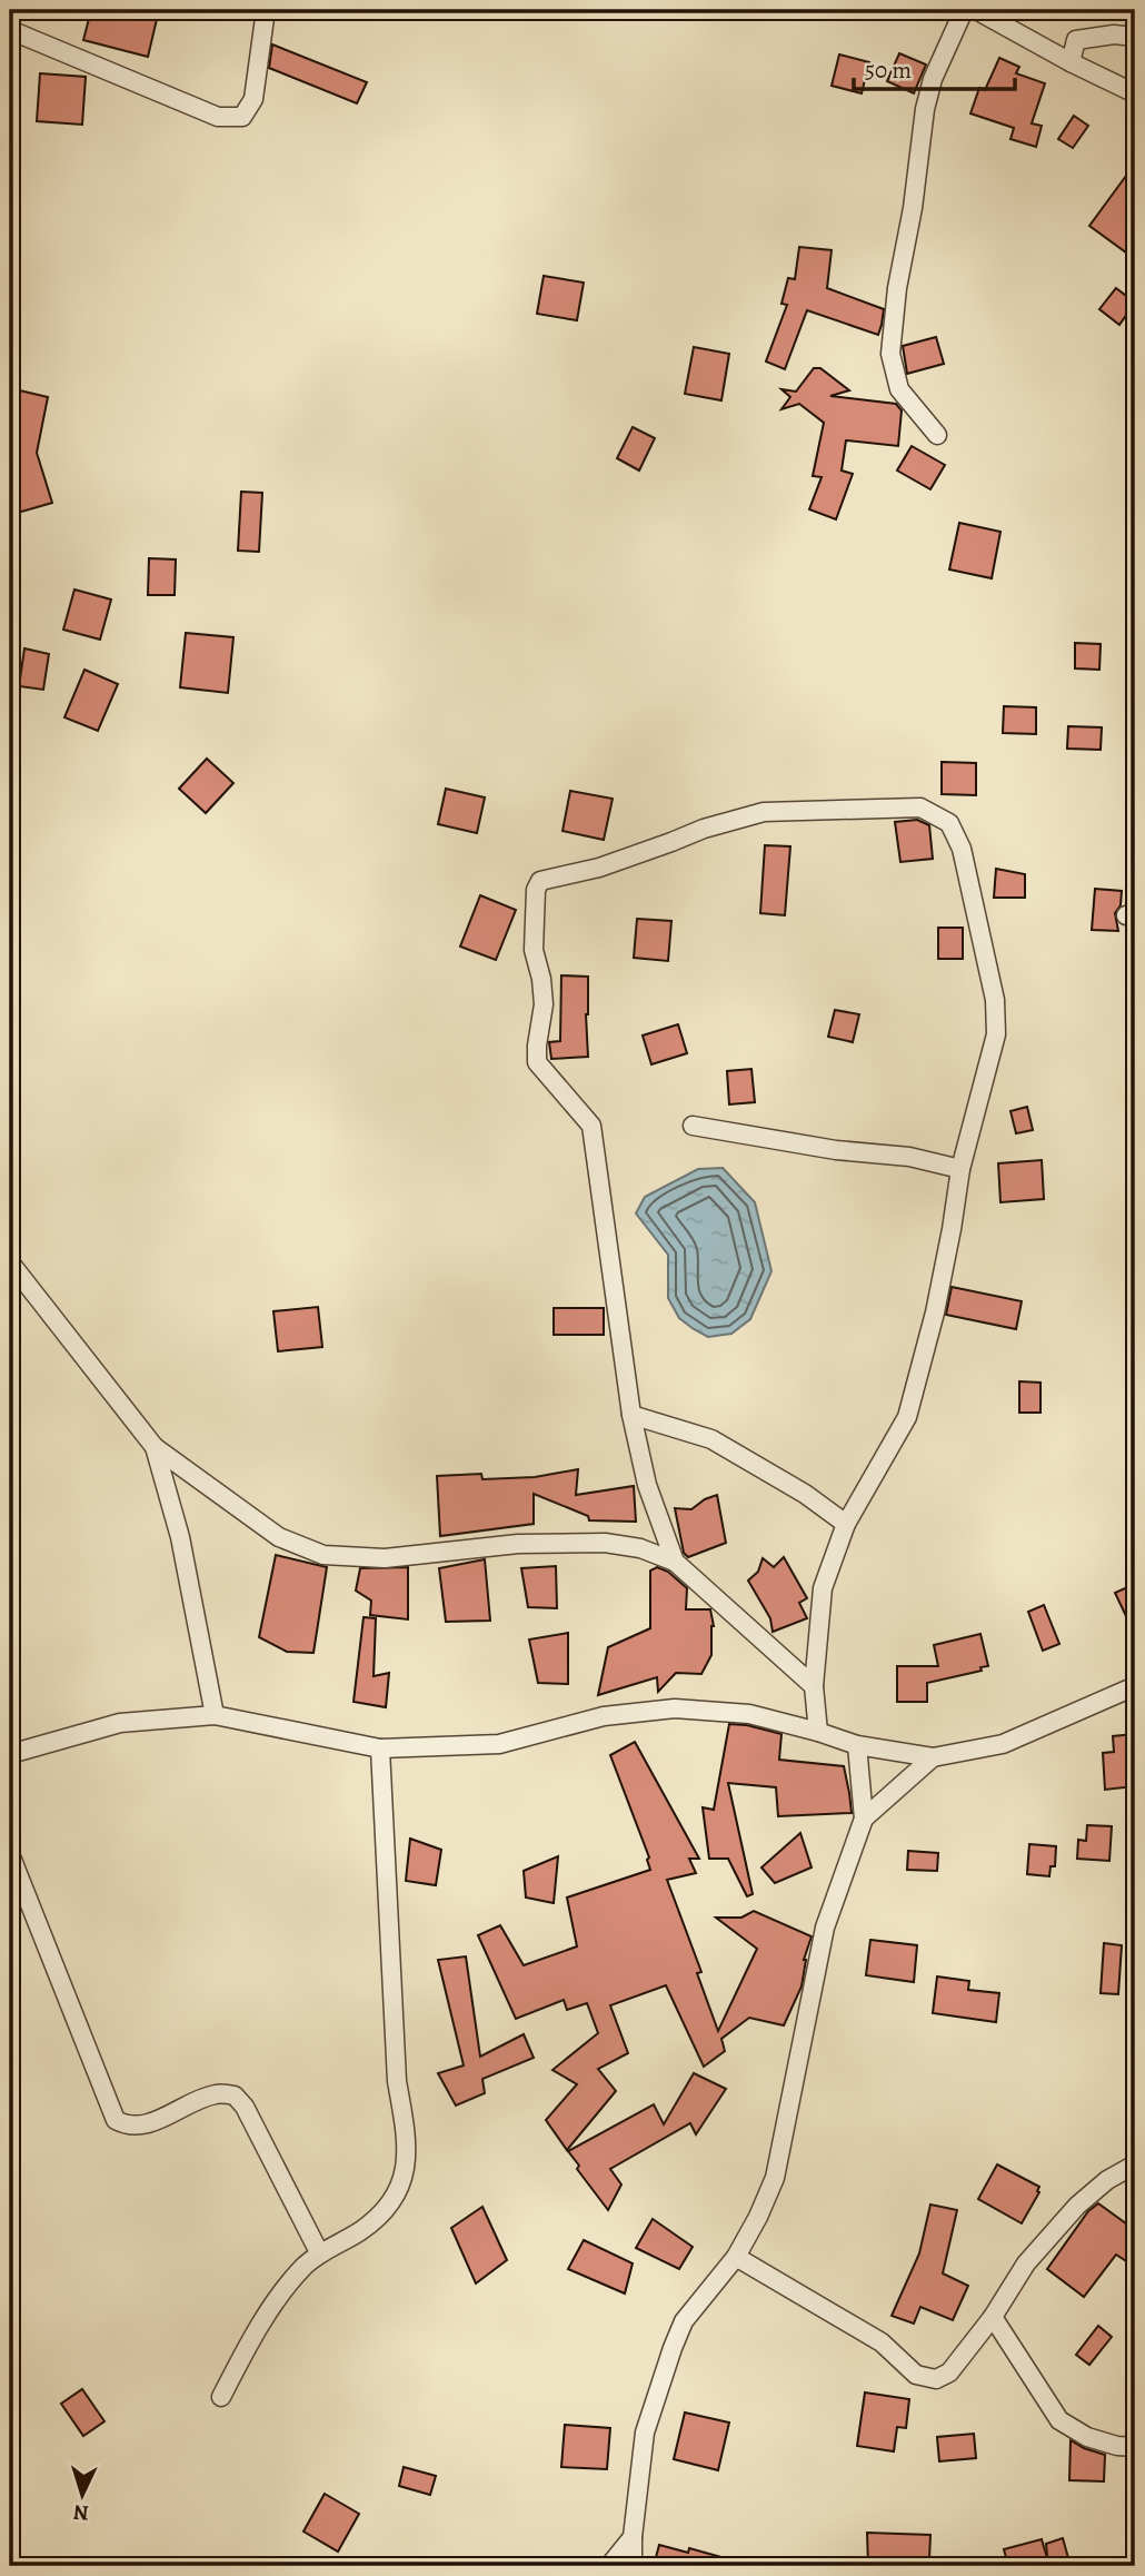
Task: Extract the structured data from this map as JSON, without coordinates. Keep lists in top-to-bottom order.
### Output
{
  "scale_bar": "50 m",
  "north": "bottom"
}
